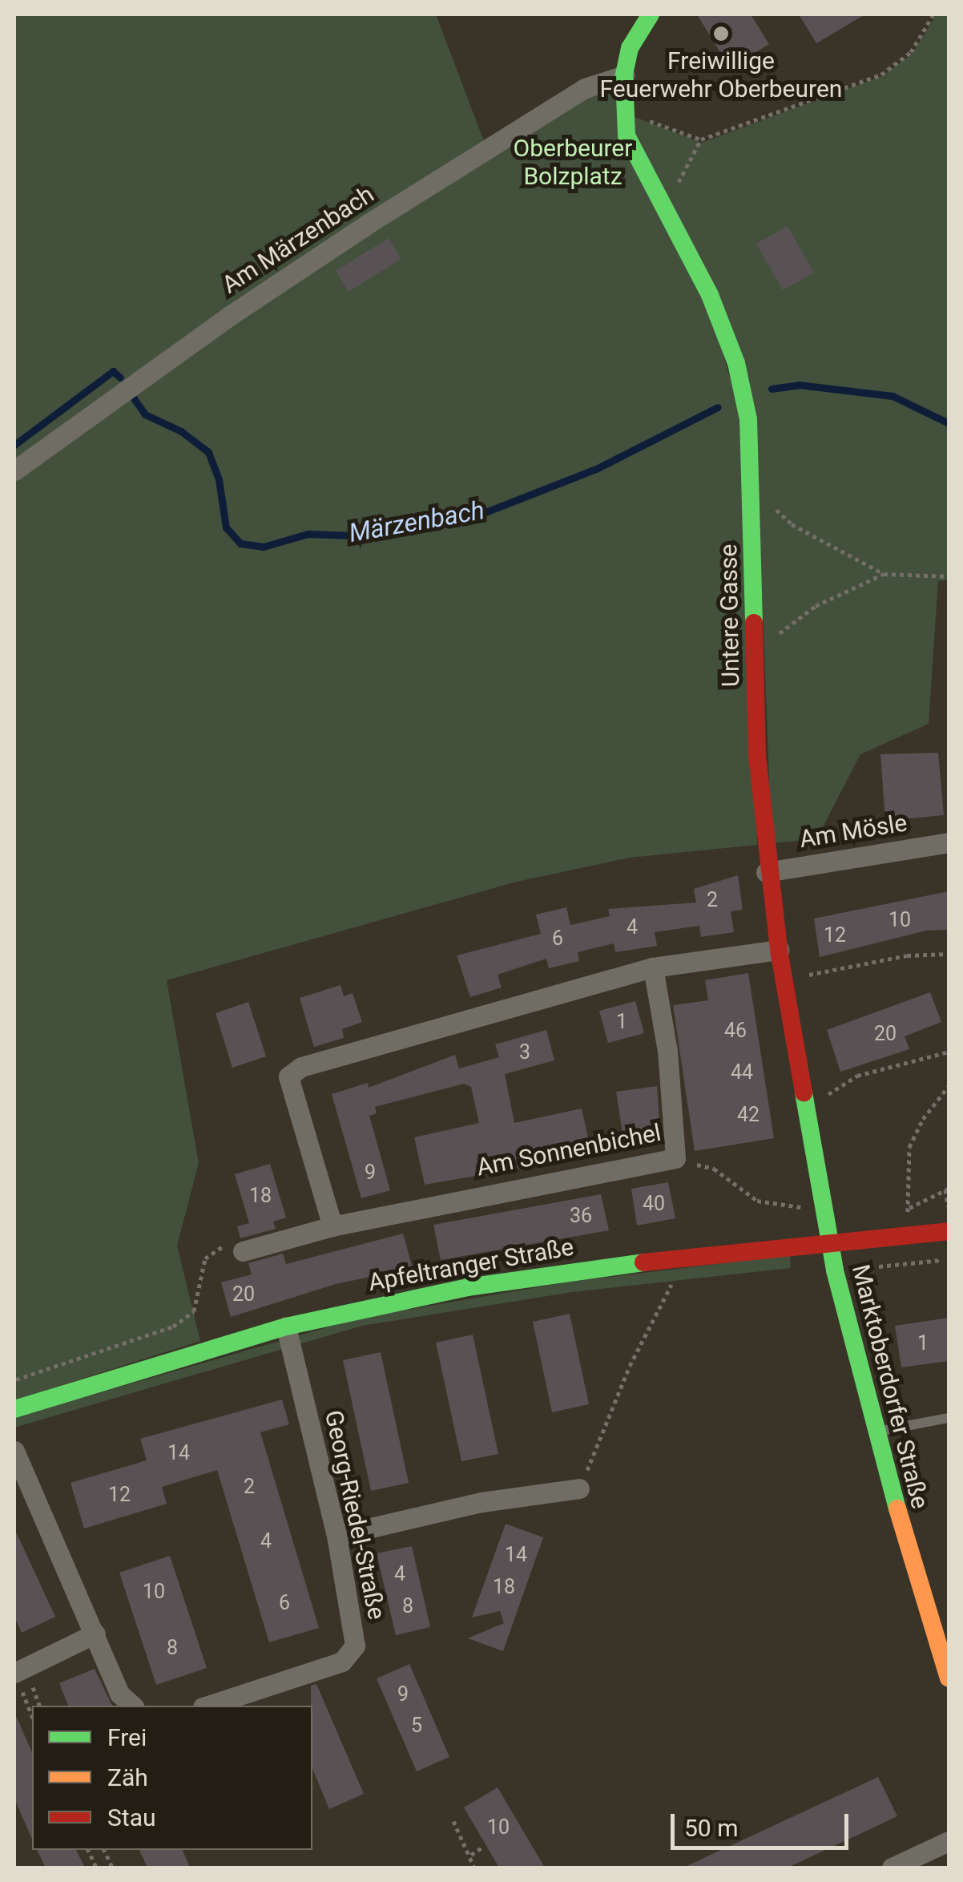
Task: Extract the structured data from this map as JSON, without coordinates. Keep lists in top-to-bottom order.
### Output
{
  "streets": {
    "street": [
      "Am Märzenbach",
      "Untere Gasse",
      "Am Mösle",
      "Am Sonnenbichel",
      "Apfeltranger Straße",
      "Marktoberdorfer Straße",
      "Georg-Riedel-Straße"
    ]
  },
  "crossings": [
    ["Am Märzenbach", "Untere Gasse"],
    ["Untere Gasse", "Am Mösle"],
    ["Untere Gasse", "Apfeltranger Straße"],
    ["Untere Gasse", "Marktoberdorfer Straße"],
    ["Apfeltranger Straße", "Marktoberdorfer Straße"],
    ["Apfeltranger Straße", "Georg-Riedel-Straße"]
  ],
  "water": ["Märzenbach"],
  "parks": ["Oberbeurer Bolzplatz"],
  "places": ["Freiwillige Feuerwehr Oberbeuren"],
  "house_numbers": [
    "2",
    "10",
    "4",
    "12",
    "6",
    "1",
    "46",
    "20",
    "3",
    "44",
    "42",
    "9",
    "18",
    "40",
    "36",
    "20",
    "1",
    "14",
    "2",
    "12",
    "4",
    "14",
    "4",
    "18",
    "10",
    "6",
    "8",
    "8",
    "9",
    "5",
    "10"
  ],
  "legend": ["Frei", "Zäh", "Stau"],
  "scale_bar": "50 m"
}
